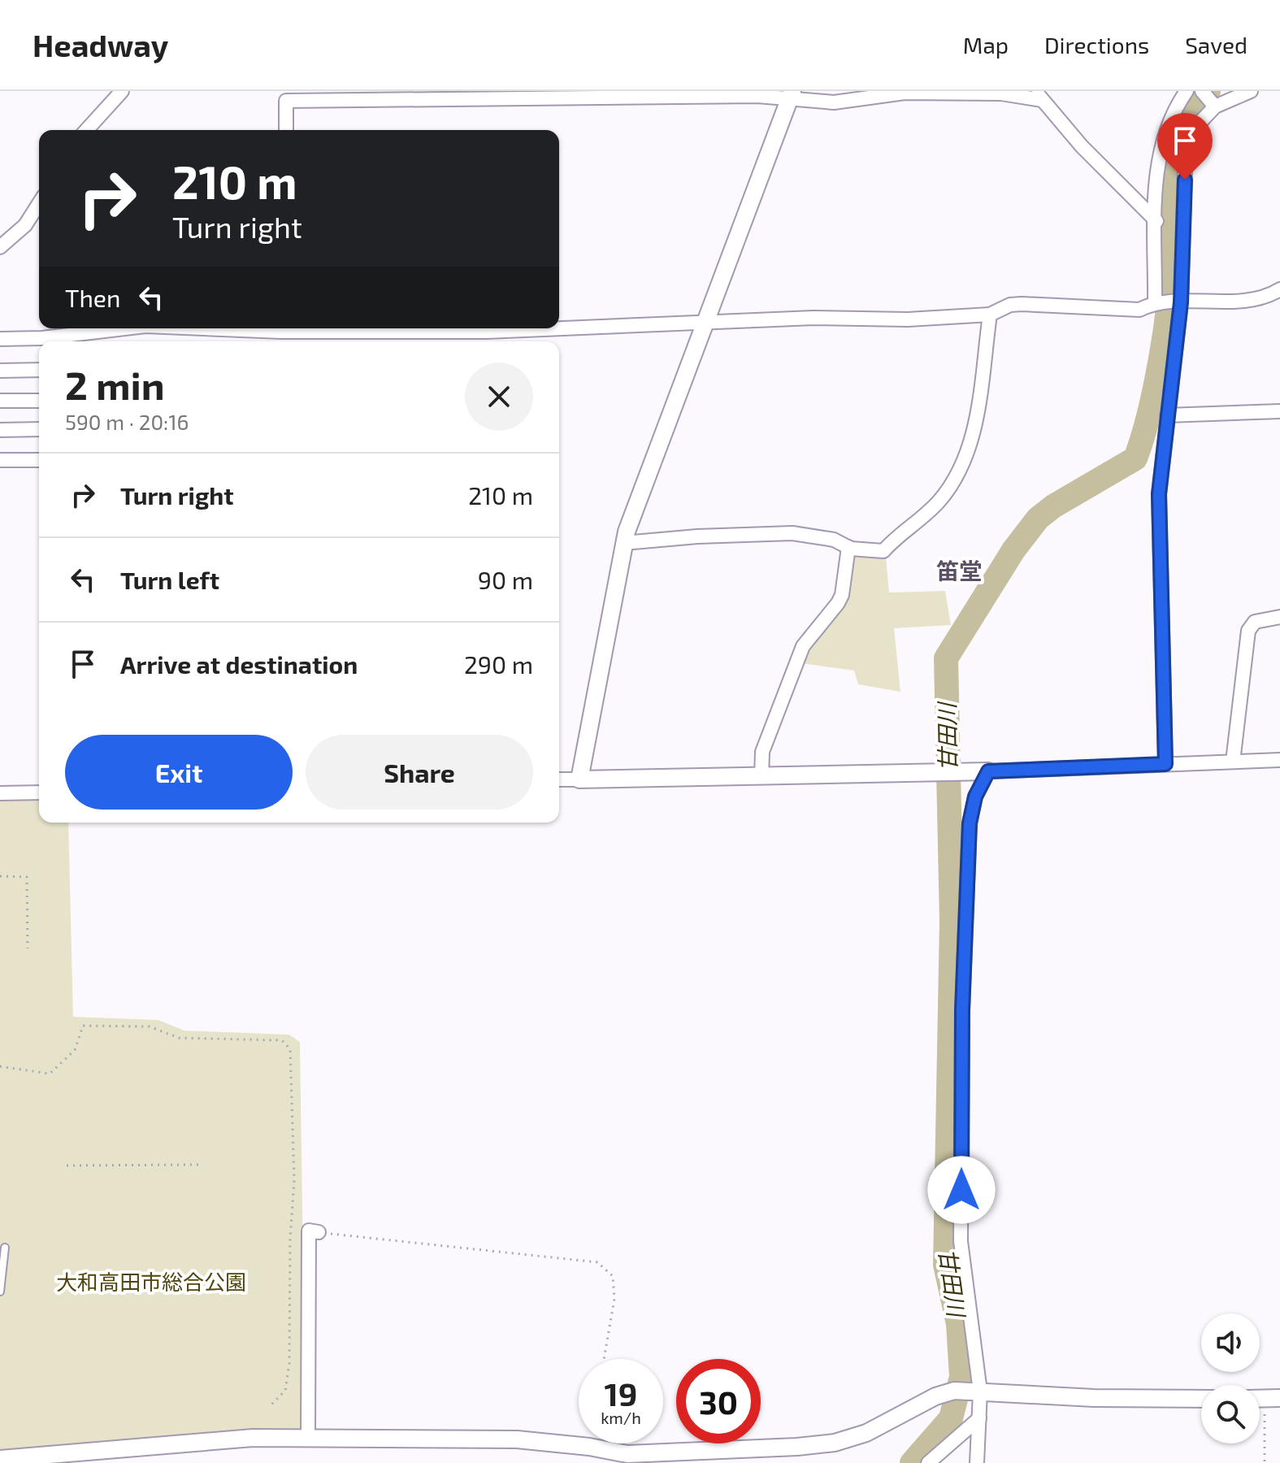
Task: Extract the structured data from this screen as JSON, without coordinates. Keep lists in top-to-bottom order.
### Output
{
  "districts": ["笛堂"],
  "water": ["甘田川"],
  "parks": ["大和高田市総合公園"],
  "page": {
    "header": "Headway",
    "nav": ["Map", "Directions", "Saved"],
    "turn": ["210 m", "Turn right"],
    "then": "Then",
    "heading": ["2 min", "590 m · 20:16"],
    "list": [
      {
        "name": "Turn right",
        "value": "210 m"
      },
      {
        "name": "Turn left",
        "value": "90 m"
      },
      {
        "name": "Arrive at destination",
        "value": "290 m"
      }
    ],
    "buttons": ["Exit", "Share"],
    "speed": "19 km/h",
    "limit": "30"
  }
}
